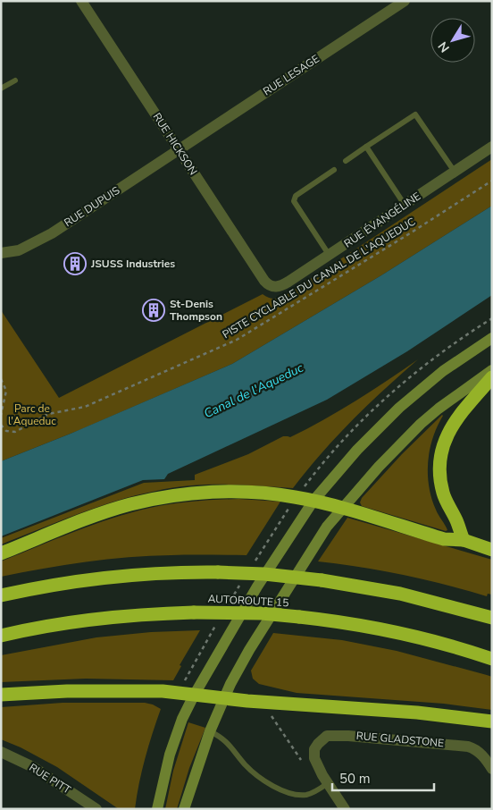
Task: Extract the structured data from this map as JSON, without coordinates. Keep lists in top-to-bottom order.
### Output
{
  "streets": {
    "highway": ["AUTOROUTE 15"],
    "street": [
      "RUE LESAGE",
      "RUE HICKSON",
      "RUE DUPUIS",
      "RUE ÉVANGÉLINE",
      "RUE GLADSTONE",
      "RUE PITT"
    ],
    "path": ["PISTE CYCLABLE DU CANAL DE L'AQUEDUC"]
  },
  "crossings": [
    ["RUE LESAGE", "RUE HICKSON"],
    ["RUE LESAGE", "RUE DUPUIS"],
    ["RUE HICKSON", "RUE DUPUIS"],
    ["RUE HICKSON", "RUE ÉVANGÉLINE"]
  ],
  "water": ["Canal de l'Aqueduc"],
  "parks": ["Parc de l'Aqueduc"],
  "places": {
    "building": ["JSUSS Industries", "St-Denis Thompson"]
  },
  "scale_bar": "50 m",
  "north": "bottom left"
}
